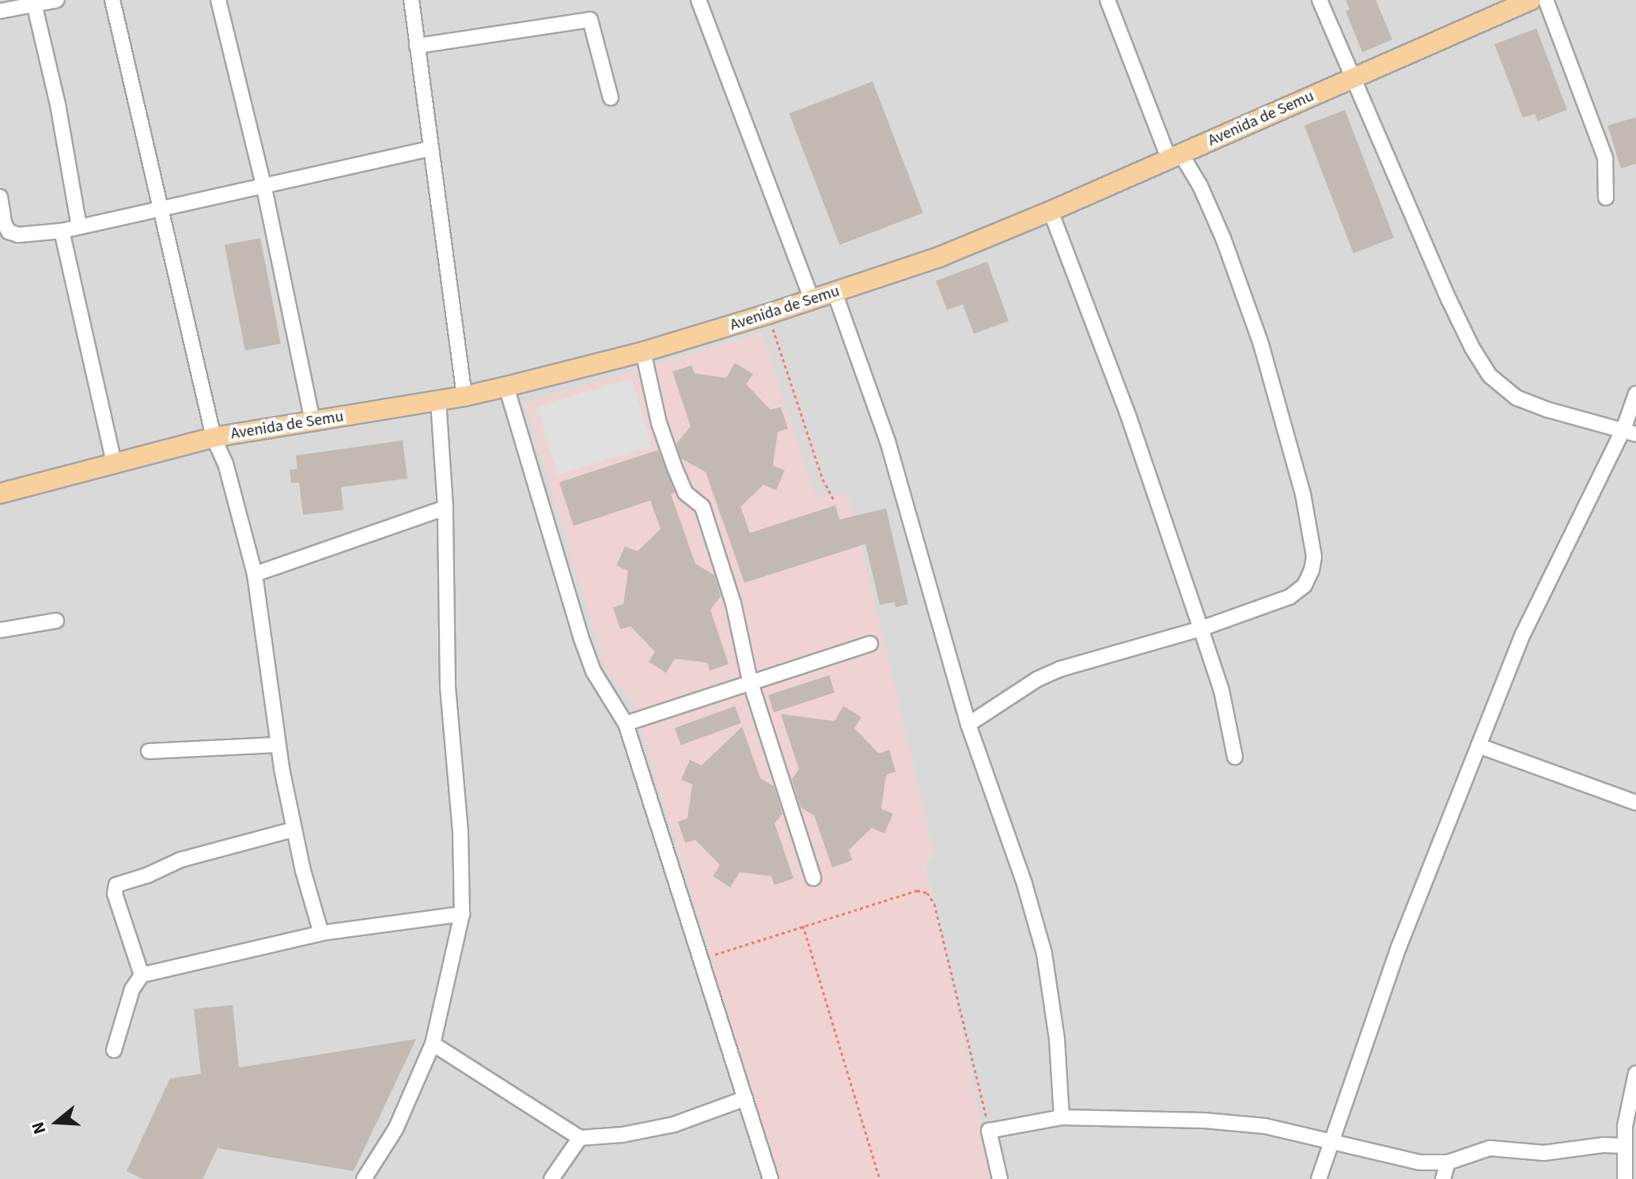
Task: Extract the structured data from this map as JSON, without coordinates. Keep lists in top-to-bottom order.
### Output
{
  "streets": {
    "main road": ["Avenida de Semu"]
  },
  "north": "left"
}
